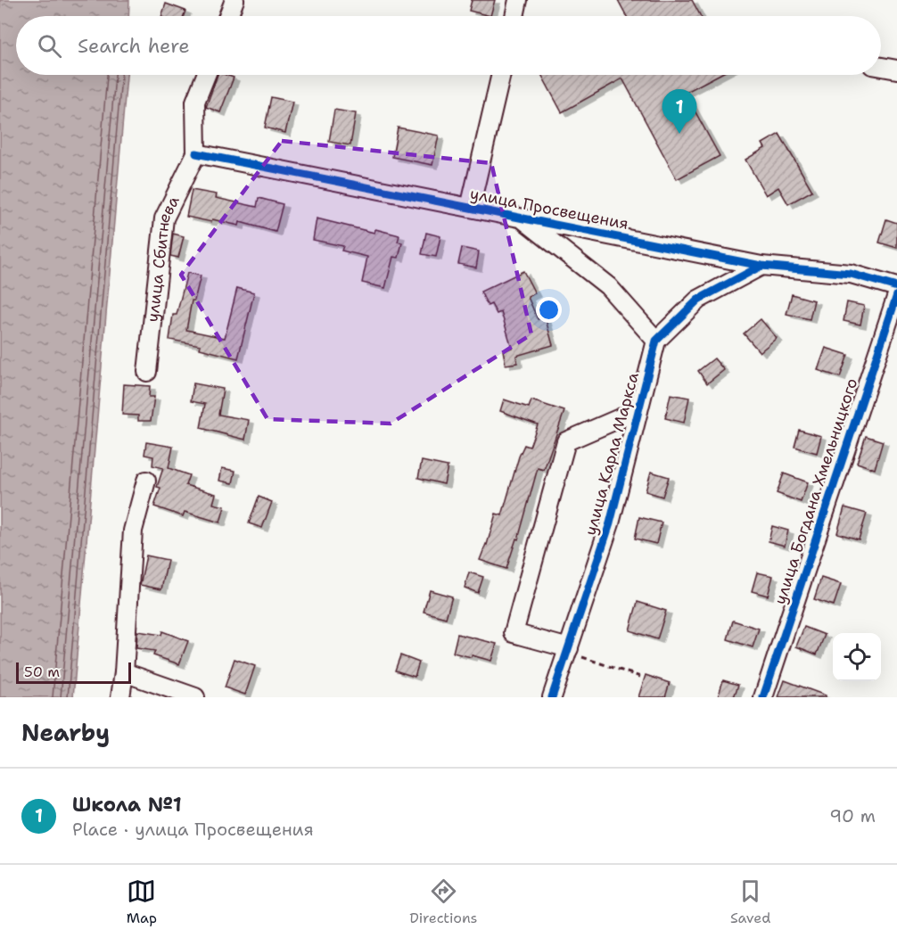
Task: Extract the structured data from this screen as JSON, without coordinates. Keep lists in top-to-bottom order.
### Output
{
  "streets": {
    "street": [
      "улица Просвещения",
      "улица Сбитнева",
      "улица Карла Маркса",
      "улица Богдана Хмельницкого"
    ]
  },
  "crossings": [
    ["улица Просвещения", "улица Сбитнева"],
    ["улица Просвещения", "улица Карла Маркса"]
  ],
  "scale_bar": "50 m",
  "page": {
    "search": "Search here",
    "pins": "1",
    "scale": "50 m",
    "heading": "Nearby",
    "list": [
      {
        "mark": "1",
        "name": "Школа №1",
        "note": "Place · улица Просвещения",
        "value": "90 m"
      }
    ],
    "nav": ["Map", "Directions", "Saved"]
  }
}
